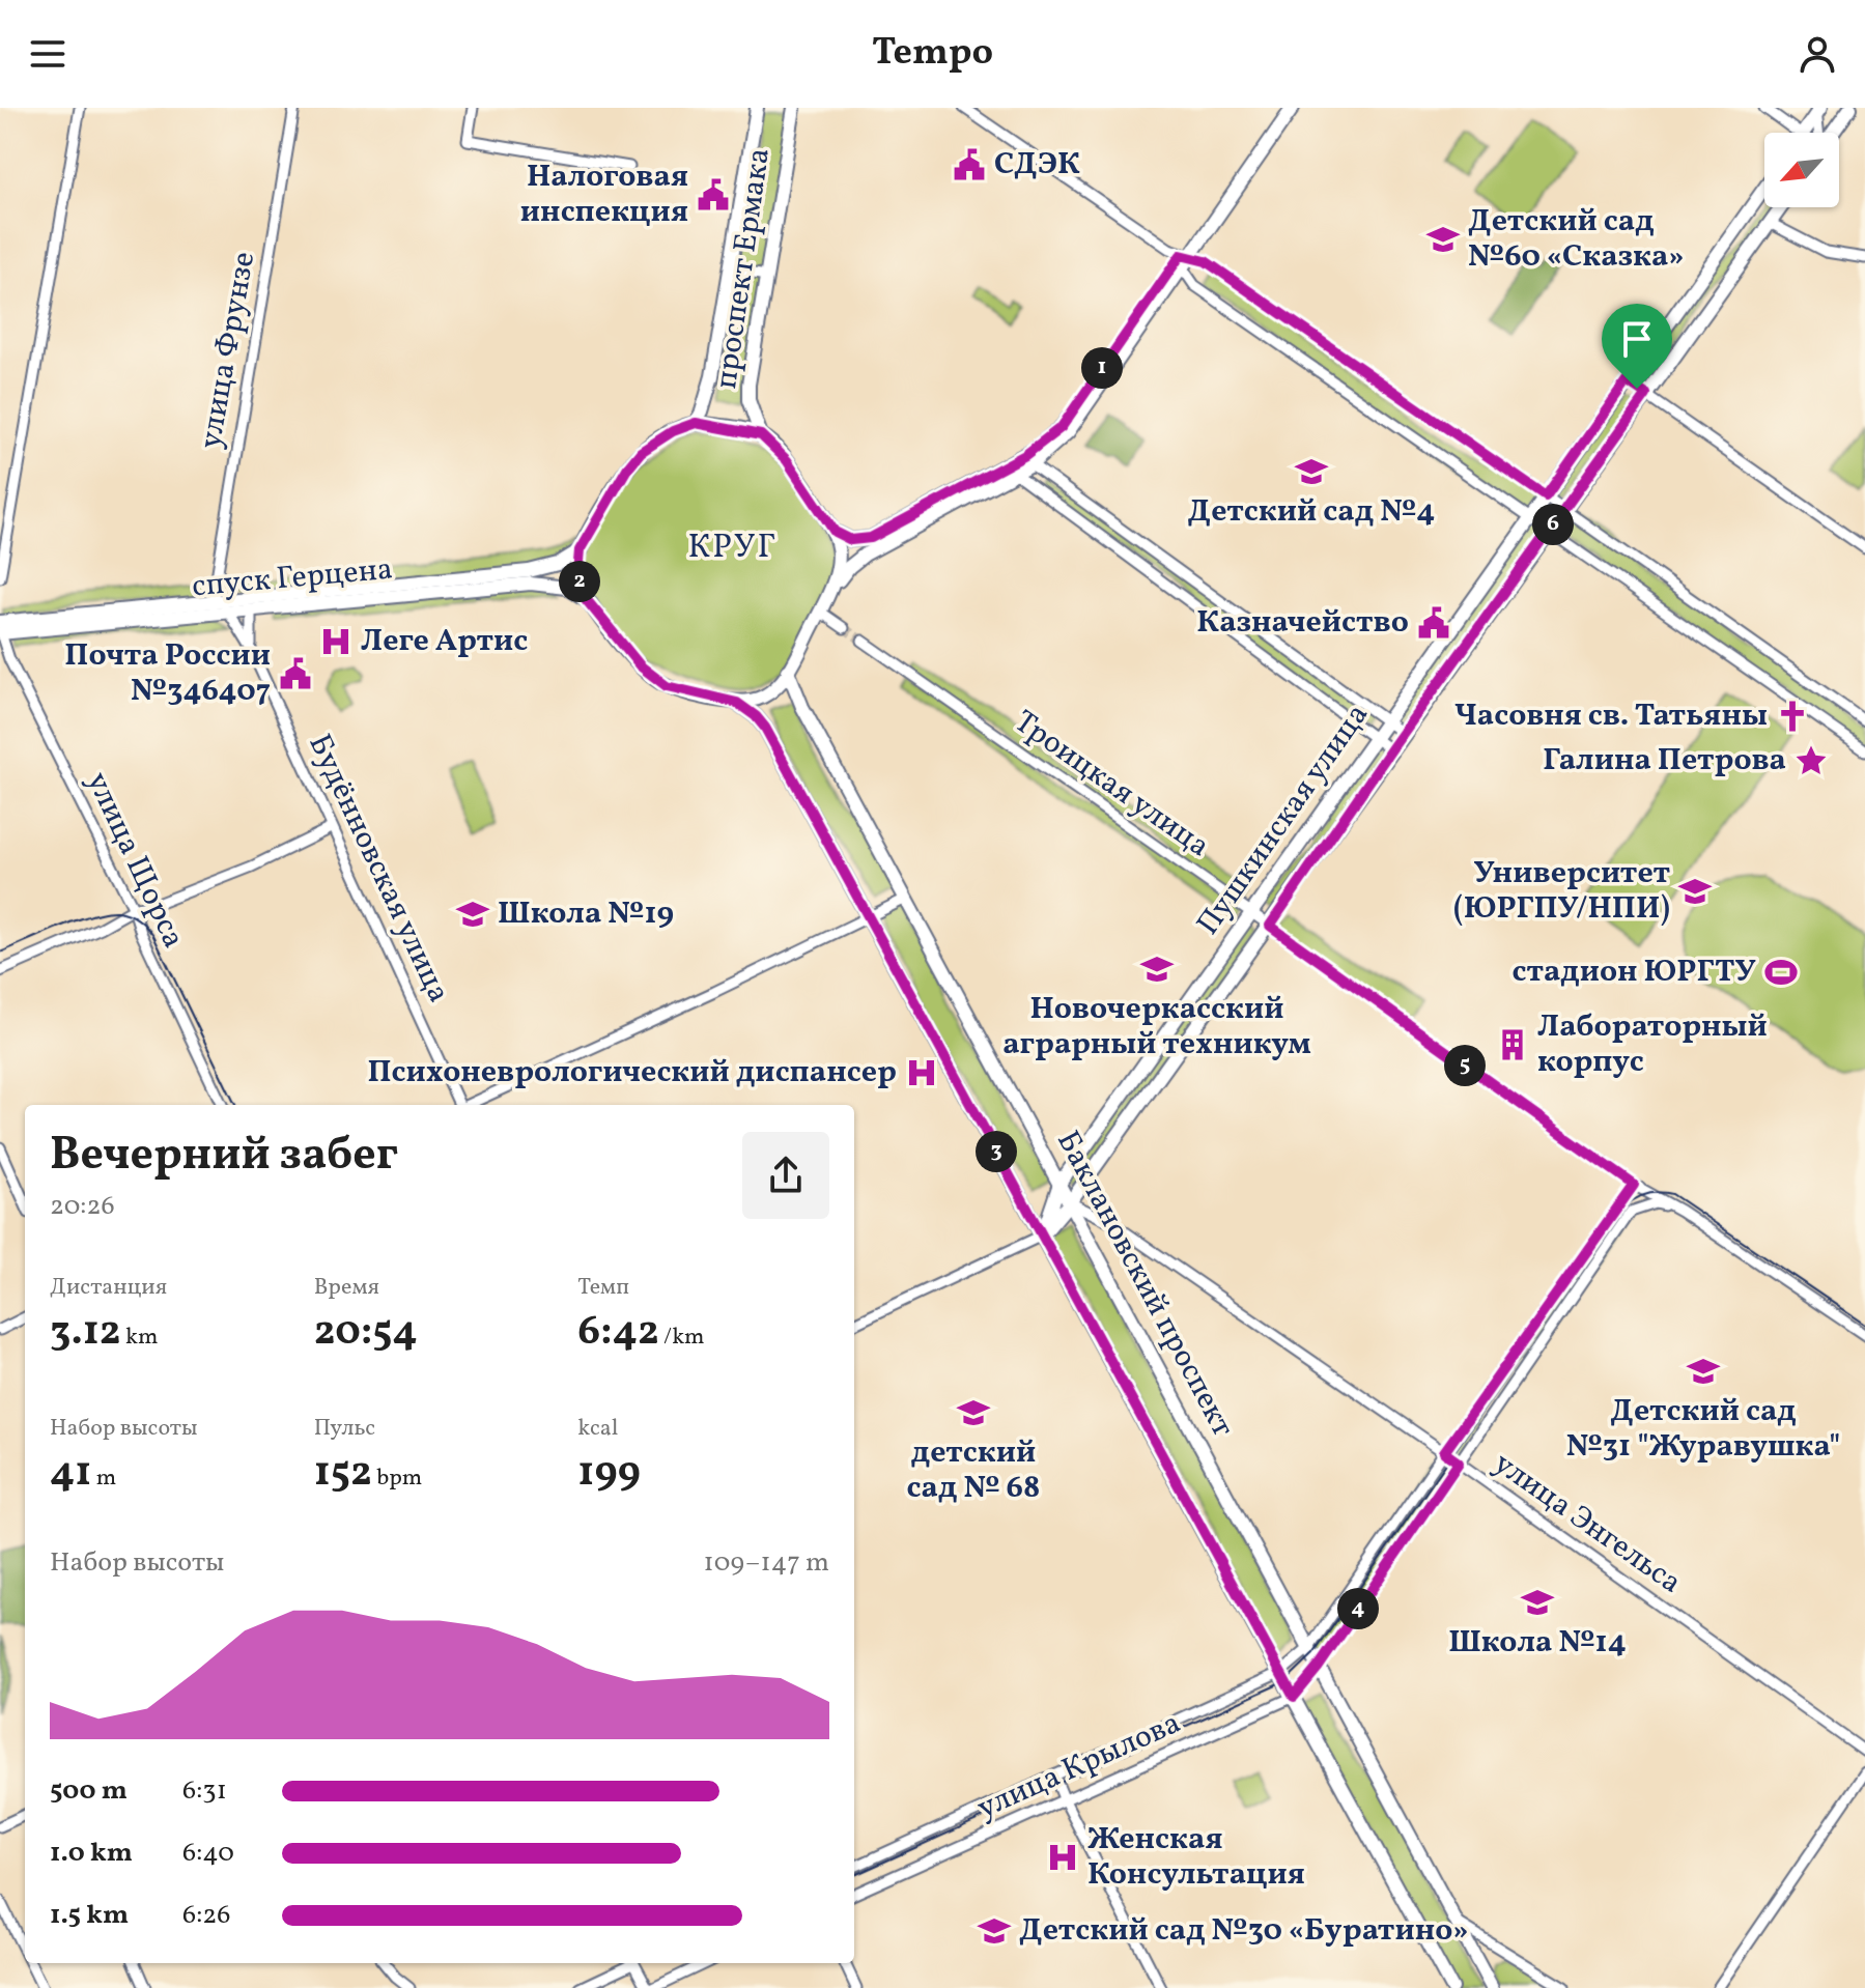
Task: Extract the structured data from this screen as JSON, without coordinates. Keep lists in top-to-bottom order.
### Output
{
  "streets": {
    "main road": [
      "проспект Ермака",
      "спуск Герцена",
      "Пушкинская улица",
      "Баклановский проспект"
    ],
    "street": [
      "улица Фрунзе",
      "Троицкая улица",
      "улица Щорса",
      "Будённовская улица",
      "улица Энгельса",
      "улица Крылова"
    ]
  },
  "crossings": [
    ["проспект Ермака", "спуск Герцена"],
    ["проспект Ермака", "Баклановский проспект"],
    ["улица Фрунзе", "спуск Герцена"],
    ["спуск Герцена", "улица Щорса"],
    ["спуск Герцена", "Будённовская улица"],
    ["спуск Герцена", "Баклановский проспект"],
    ["Троицкая улица", "Пушкинская улица"],
    ["Троицкая улица", "улица Крылова"],
    ["Пушкинская улица", "Баклановский проспект"],
    ["Пушкинская улица", "улица Энгельса"],
    ["Баклановский проспект", "улица Энгельса"],
    ["Баклановский проспект", "улица Крылова"],
    ["улица Энгельса", "улица Крылова"]
  ],
  "districts": ["КРУГ"],
  "places": {
    "public building": [
      "СДЭК",
      "Налоговая инспекция",
      "Казначейство",
      "Почта России №346407"
    ],
    "school or university": [
      "Детский сад №60 «Сказка»",
      "Детский сад №4",
      "Университет (ЮРГПУ/НПИ)",
      "Школа №19",
      "Новочеркасский аграрный техникум",
      "Детский сад №31 \"Журавушка\"",
      "детский сад № 68",
      "Школа №14",
      "Детский сад №30 «Буратино»"
    ],
    "hospital": ["Леге Артис", "Психоневрологический диспансер", "Женская Консультация"],
    "church": ["Часовня св. Татьяны"],
    "place": ["Галина Петрова"],
    "sports": ["стадион ЮРГТУ"],
    "building": ["Лабораторный корпус"]
  },
  "north": "bottom left",
  "page": {
    "header": "Tempo",
    "pins": [
      "1",
      "6",
      "2",
      "5",
      "3",
      "4"
    ],
    "heading": ["Вечерний забег", "20:26"],
    "stats": [
      ["Дистанция", "3.12 km"],
      ["Время", "20:54"],
      ["Темп", "6:42 /km"],
      ["Набор высоты", "41 m"],
      ["Пульс", "152 bpm"],
      ["kcal", "199"]
    ],
    "chart": ["Набор высоты", "109–147 m"],
    "list": [
      {
        "name": "500 m",
        "note": "6:31"
      },
      {
        "name": "1.0 km",
        "note": "6:40"
      },
      {
        "name": "1.5 km",
        "note": "6:26"
      }
    ]
  }
}
